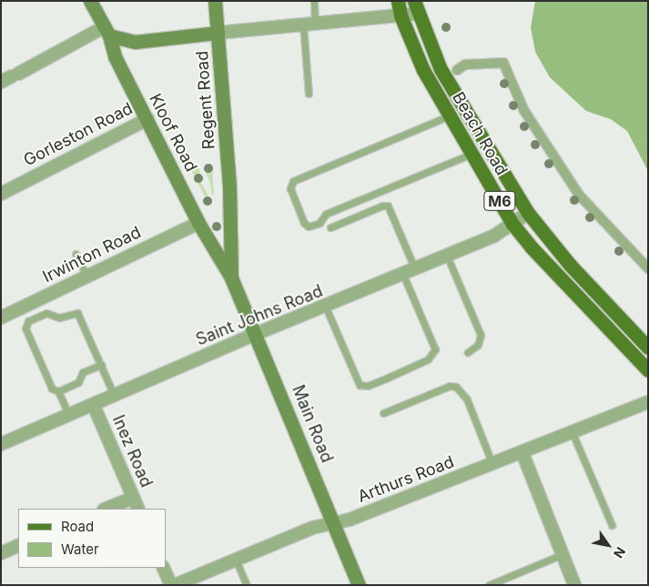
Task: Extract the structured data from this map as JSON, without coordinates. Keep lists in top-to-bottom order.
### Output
{
  "streets": {
    "main road": [
      "Regent Road",
      "Kloof Road",
      "Beach Road",
      "M6",
      "Main Road"
    ],
    "street": [
      "Gorleston Road",
      "Irwinton Road",
      "Saint Johns Road",
      "Inez Road",
      "Arthurs Road"
    ]
  },
  "crossings": [
    ["Regent Road", "Kloof Road"],
    ["Regent Road", "Main Road"],
    ["Kloof Road", "Gorleston Road"],
    ["Kloof Road", "Irwinton Road"],
    ["Kloof Road", "Main Road"],
    ["Beach Road", "Saint Johns Road"],
    ["Saint Johns Road", "Main Road"],
    ["Saint Johns Road", "Inez Road"],
    ["Main Road", "Arthurs Road"]
  ],
  "legend": ["Road", "Water"],
  "north": "bottom right"
}
